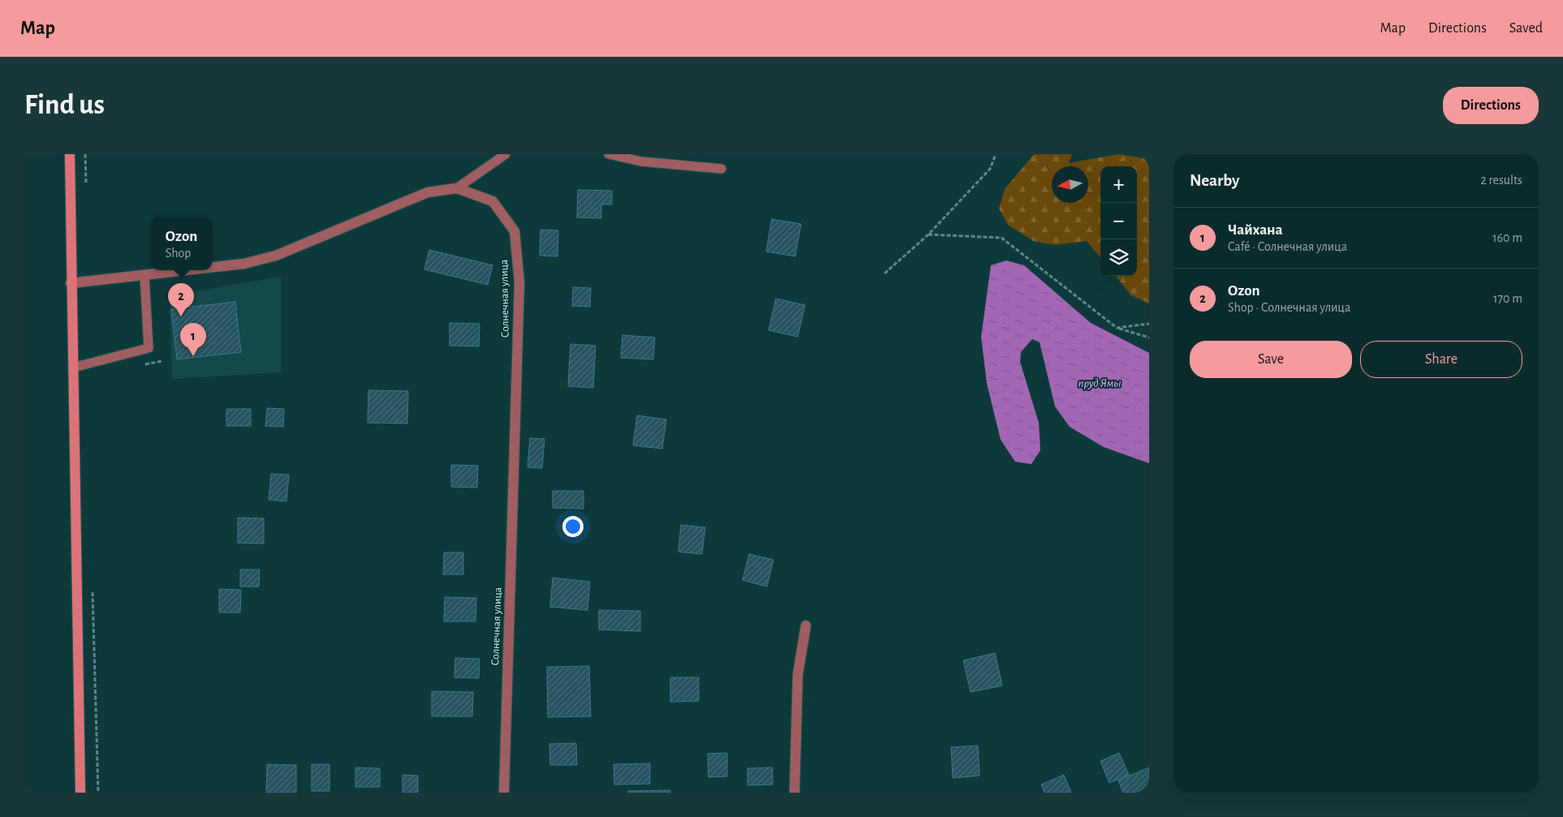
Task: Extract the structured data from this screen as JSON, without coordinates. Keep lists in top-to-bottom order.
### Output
{
  "streets": {
    "street": ["Солнечная улица"]
  },
  "water": ["пруд Ямы"],
  "north": "left",
  "page": {
    "header": "Map",
    "nav": ["Map", "Directions", "Saved"],
    "buttons": [
      "Directions",
      ["Save", "Share"]
    ],
    "title": "Find us",
    "heading": ["Nearby", "2 results"],
    "map_buttons": ["+", "−"],
    "list": [
      {
        "mark": "1",
        "name": "Чайхана",
        "note": "Café · Солнечная улица",
        "value": "160 m"
      },
      {
        "mark": "2",
        "name": "Ozon",
        "note": "Shop · Солнечная улица",
        "value": "170 m"
      }
    ],
    "popup": ["Ozon", "Shop"],
    "pins": ["2", "1"]
  }
}
